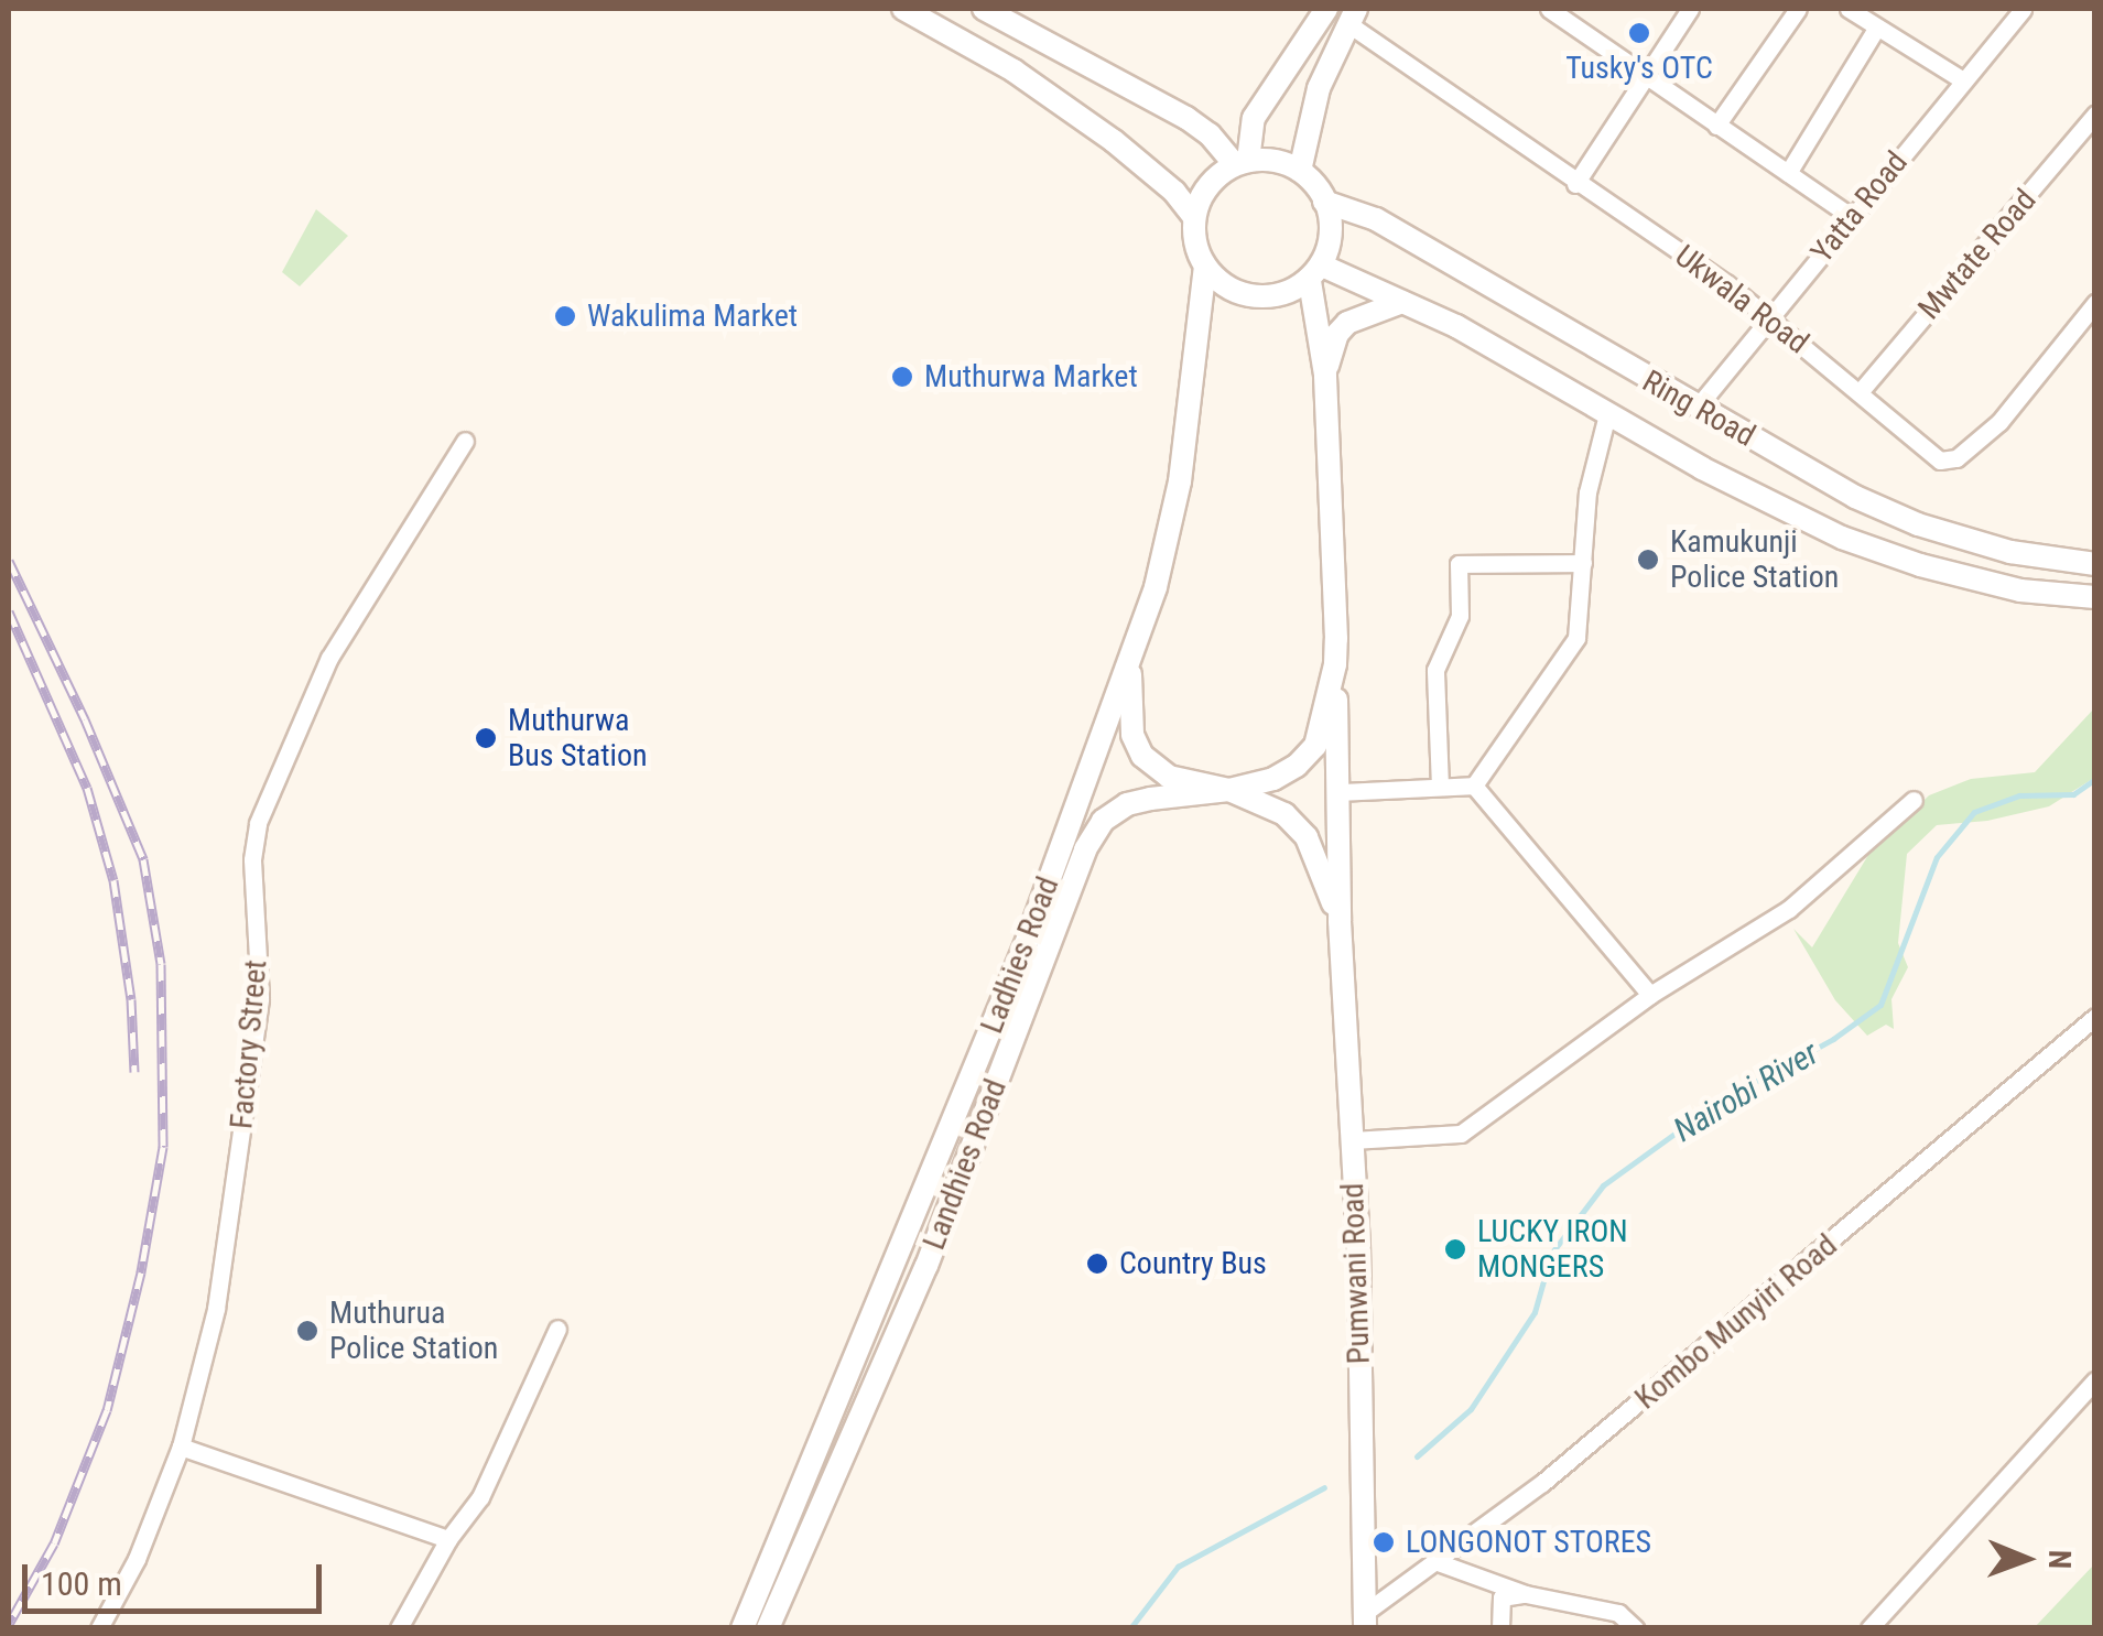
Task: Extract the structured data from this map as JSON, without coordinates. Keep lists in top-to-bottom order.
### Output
{
  "streets": {
    "main road": [
      "Ring Road",
      "Ladhies Road",
      "Landhies Road",
      "Pumwani Road"
    ],
    "street": [
      "Yatta Road",
      "Mwtate Road",
      "Ukwala Road",
      "Factory Street",
      "Kombo Munyiri Road"
    ]
  },
  "crossings": [
    ["Yatta Road", "Ukwala Road"],
    ["Yatta Road", "Ring Road"],
    ["Mwtate Road", "Ukwala Road"],
    ["Ring Road", "Landhies Road"],
    ["Ladhies Road", "Landhies Road"],
    ["Landhies Road", "Pumwani Road"],
    ["Pumwani Road", "Kombo Munyiri Road"]
  ],
  "water": ["Nairobi River"],
  "places": [
    "Tusky's OTC",
    "Wakulima Market",
    "Muthurwa Market",
    "Kamukunji Police Station",
    "Muthurwa Bus Station",
    "LUCKY IRON MONGERS",
    "Country Bus",
    "Muthurua Police Station",
    "LONGONOT STORES"
  ],
  "scale_bar": "100 m",
  "north": "right"
}
